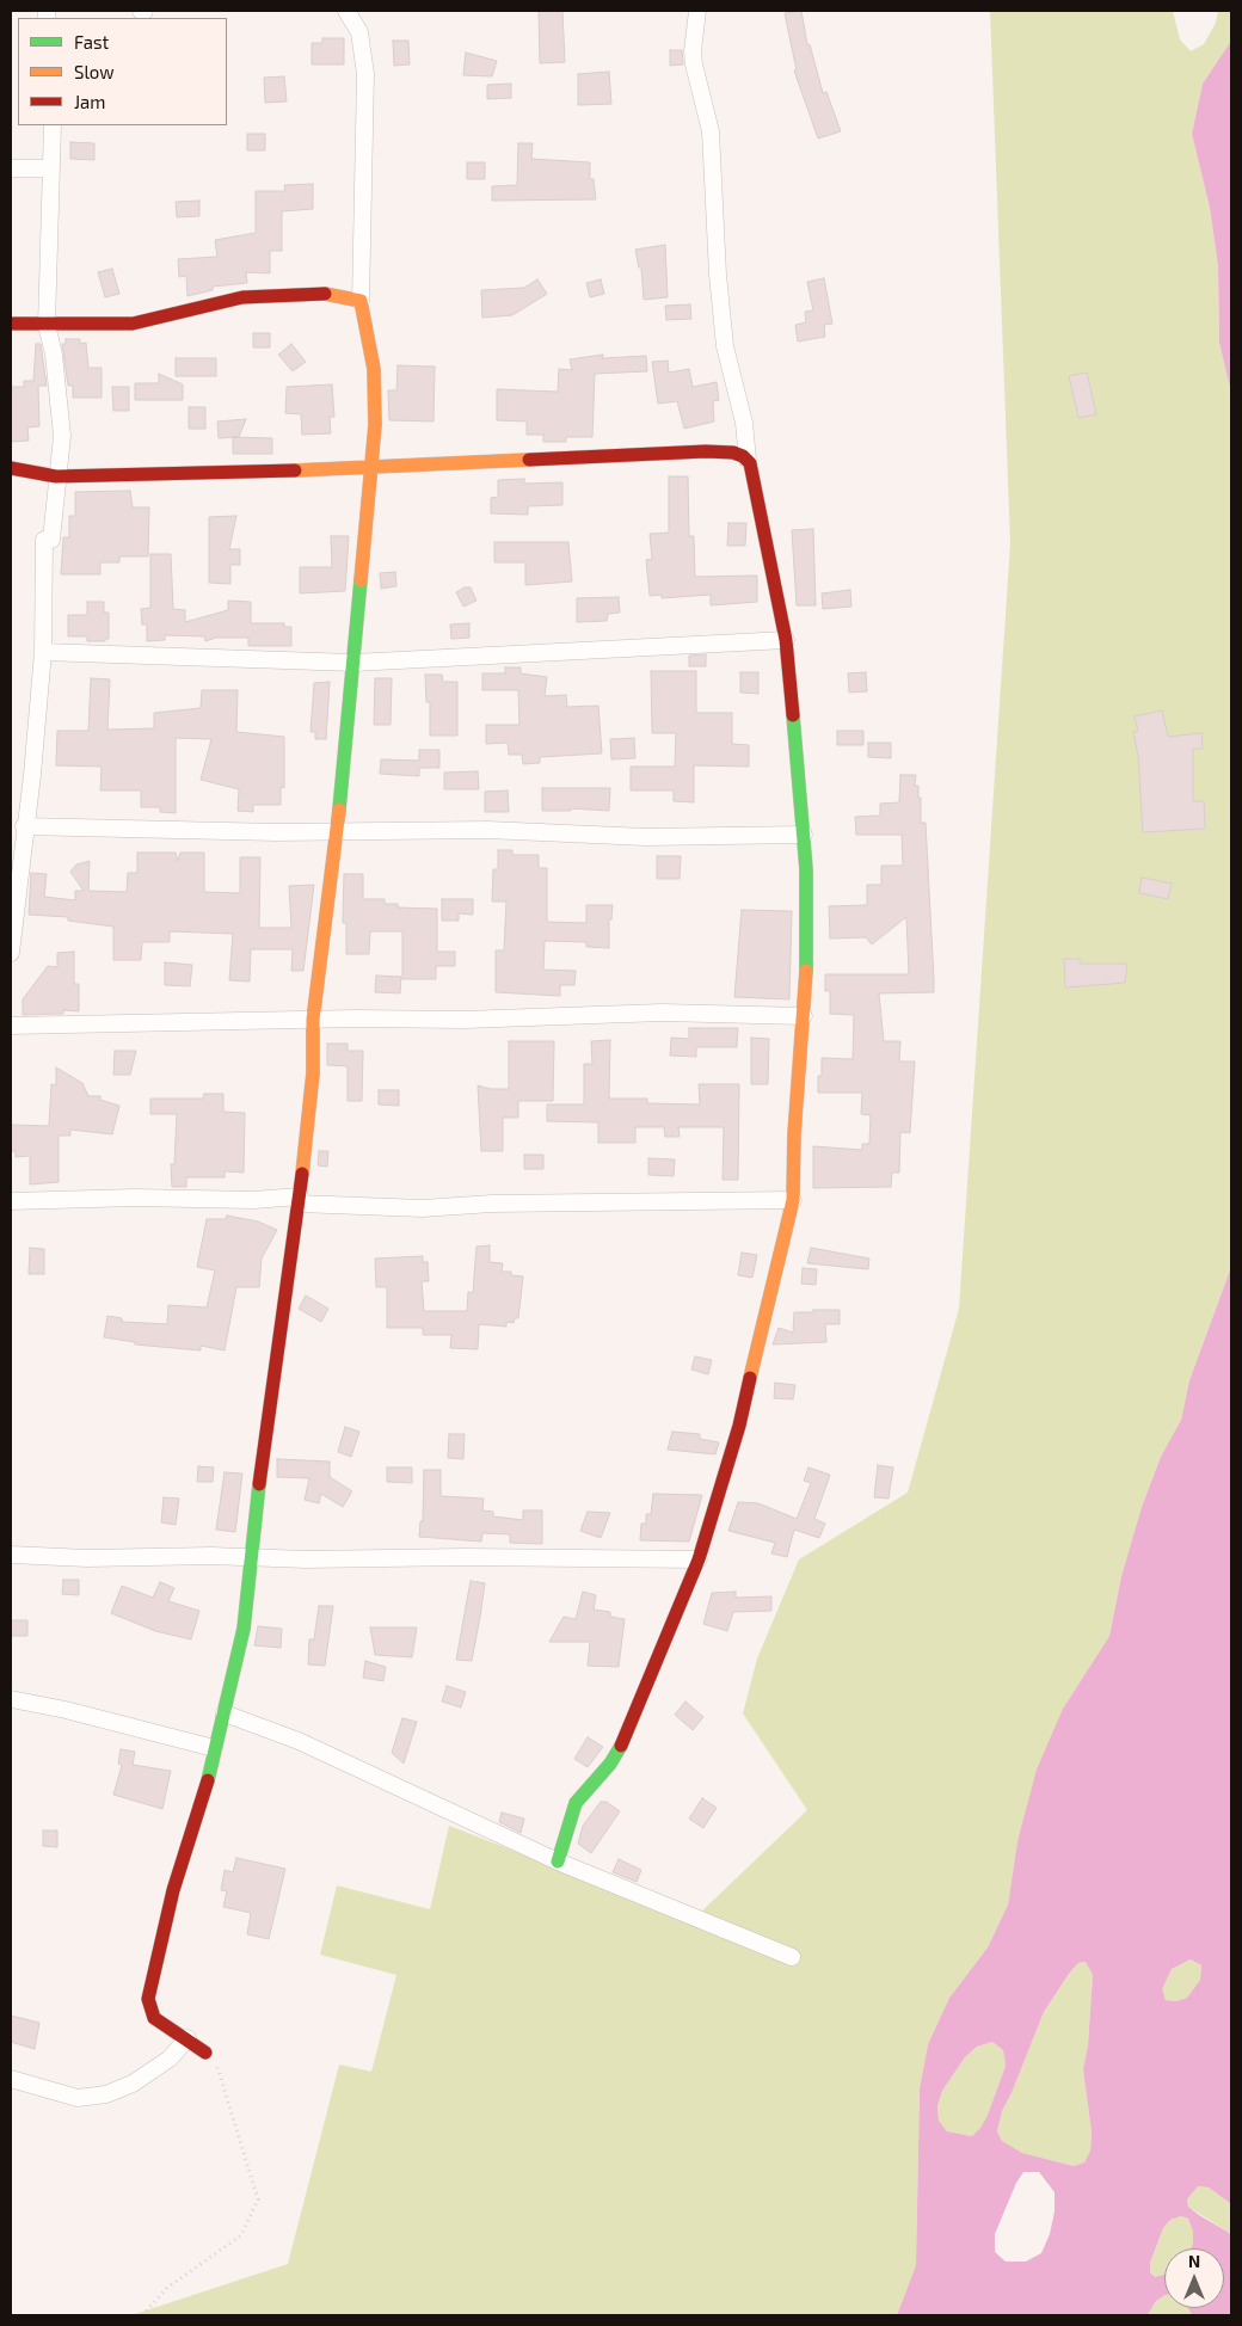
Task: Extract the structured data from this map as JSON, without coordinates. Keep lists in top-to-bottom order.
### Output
{
  "legend": ["Fast", "Slow", "Jam"],
  "north": "top"
}
